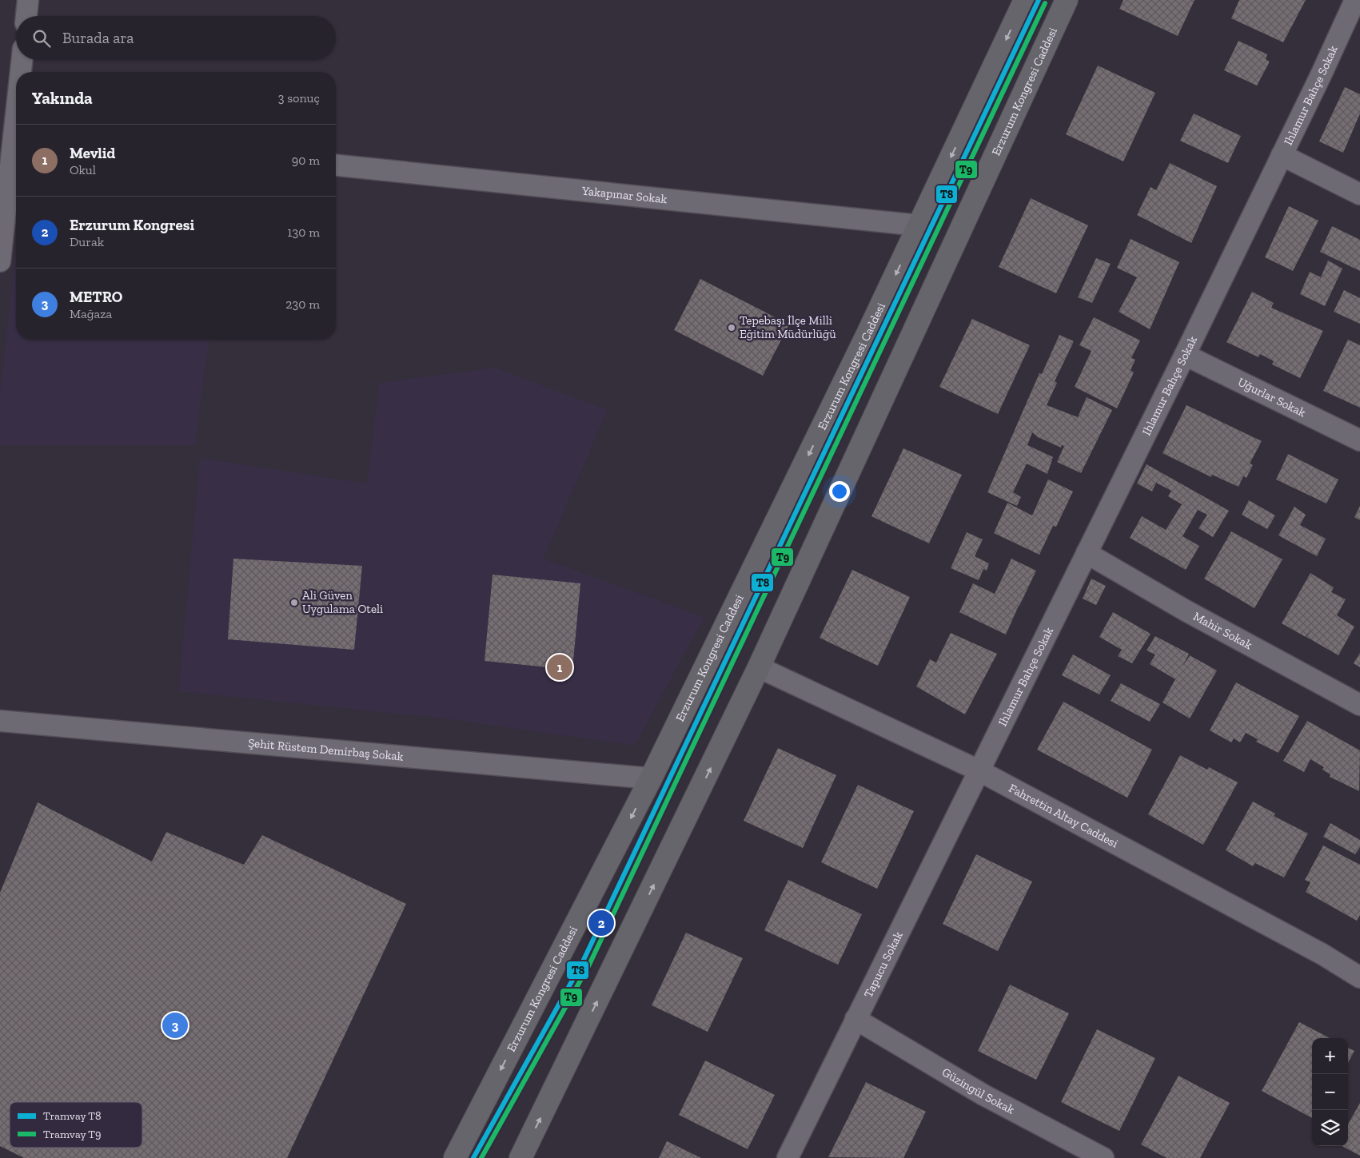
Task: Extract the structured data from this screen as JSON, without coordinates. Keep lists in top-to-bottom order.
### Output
{
  "streets": {
    "main road": ["Erzurum Kongresi Caddesi"],
    "street": [
      "Ihlamur Bahçe Sokak",
      "Yakapınar Sokak",
      "Uğurlar Sokak",
      "Mahir Sokak",
      "Şehit Rüstem Demirbaş Sokak",
      "Fahrettin Altay Caddesi",
      "Tapucu Sokak",
      "Güzingül Sokak"
    ]
  },
  "crossings": [
    ["Erzurum Kongresi Caddesi", "Yakapınar Sokak"],
    ["Erzurum Kongresi Caddesi", "Şehit Rüstem Demirbaş Sokak"],
    ["Erzurum Kongresi Caddesi", "Fahrettin Altay Caddesi"],
    ["Ihlamur Bahçe Sokak", "Uğurlar Sokak"],
    ["Ihlamur Bahçe Sokak", "Mahir Sokak"],
    ["Ihlamur Bahçe Sokak", "Fahrettin Altay Caddesi"],
    ["Ihlamur Bahçe Sokak", "Tapucu Sokak"],
    ["Fahrettin Altay Caddesi", "Tapucu Sokak"],
    ["Tapucu Sokak", "Güzingül Sokak"]
  ],
  "places": ["Tepebaşı İlçe Milli Eğitim Müdürlüğü", "Ali Güven Uygulama Oteli"],
  "lines": ["tram line T8", "tram line T9"],
  "legend": ["Tramvay T8", "Tramvay T9"],
  "page": {
    "search": "Burada ara",
    "heading": ["Yakında", "3 sonuç"],
    "list": [
      {
        "mark": "1",
        "name": "Mevlid",
        "note": "Okul",
        "value": "90 m"
      },
      {
        "mark": "2",
        "name": "Erzurum Kongresi",
        "note": "Durak",
        "value": "130 m"
      },
      {
        "mark": "3",
        "name": "METRO",
        "note": "Mağaza",
        "value": "230 m"
      }
    ],
    "pins": ["1", "2", "3"],
    "map_buttons": ["+", "−"]
  }
}
